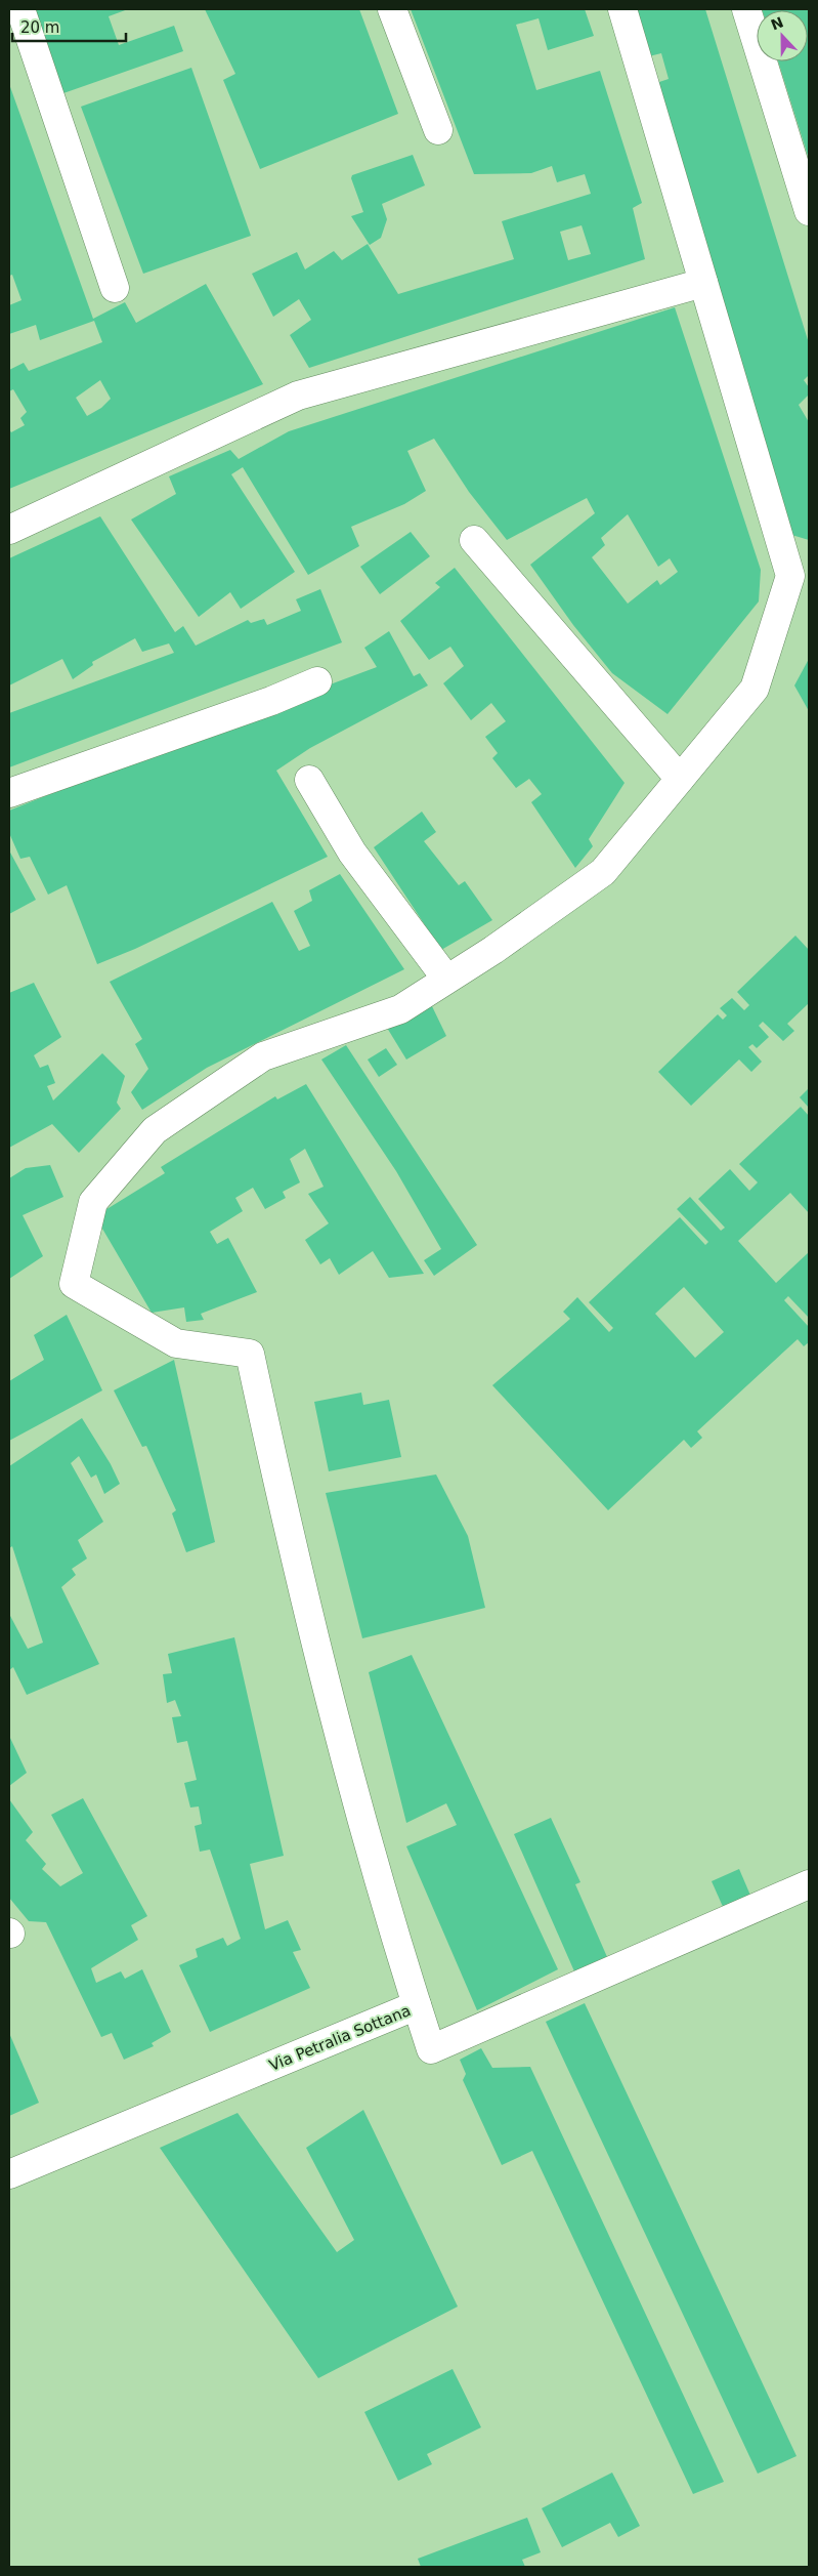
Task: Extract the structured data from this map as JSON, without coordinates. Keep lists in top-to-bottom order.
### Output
{
  "streets": {
    "street": ["Via Petralia Sottana"]
  },
  "scale_bar": "20 m",
  "north": "top"
}
